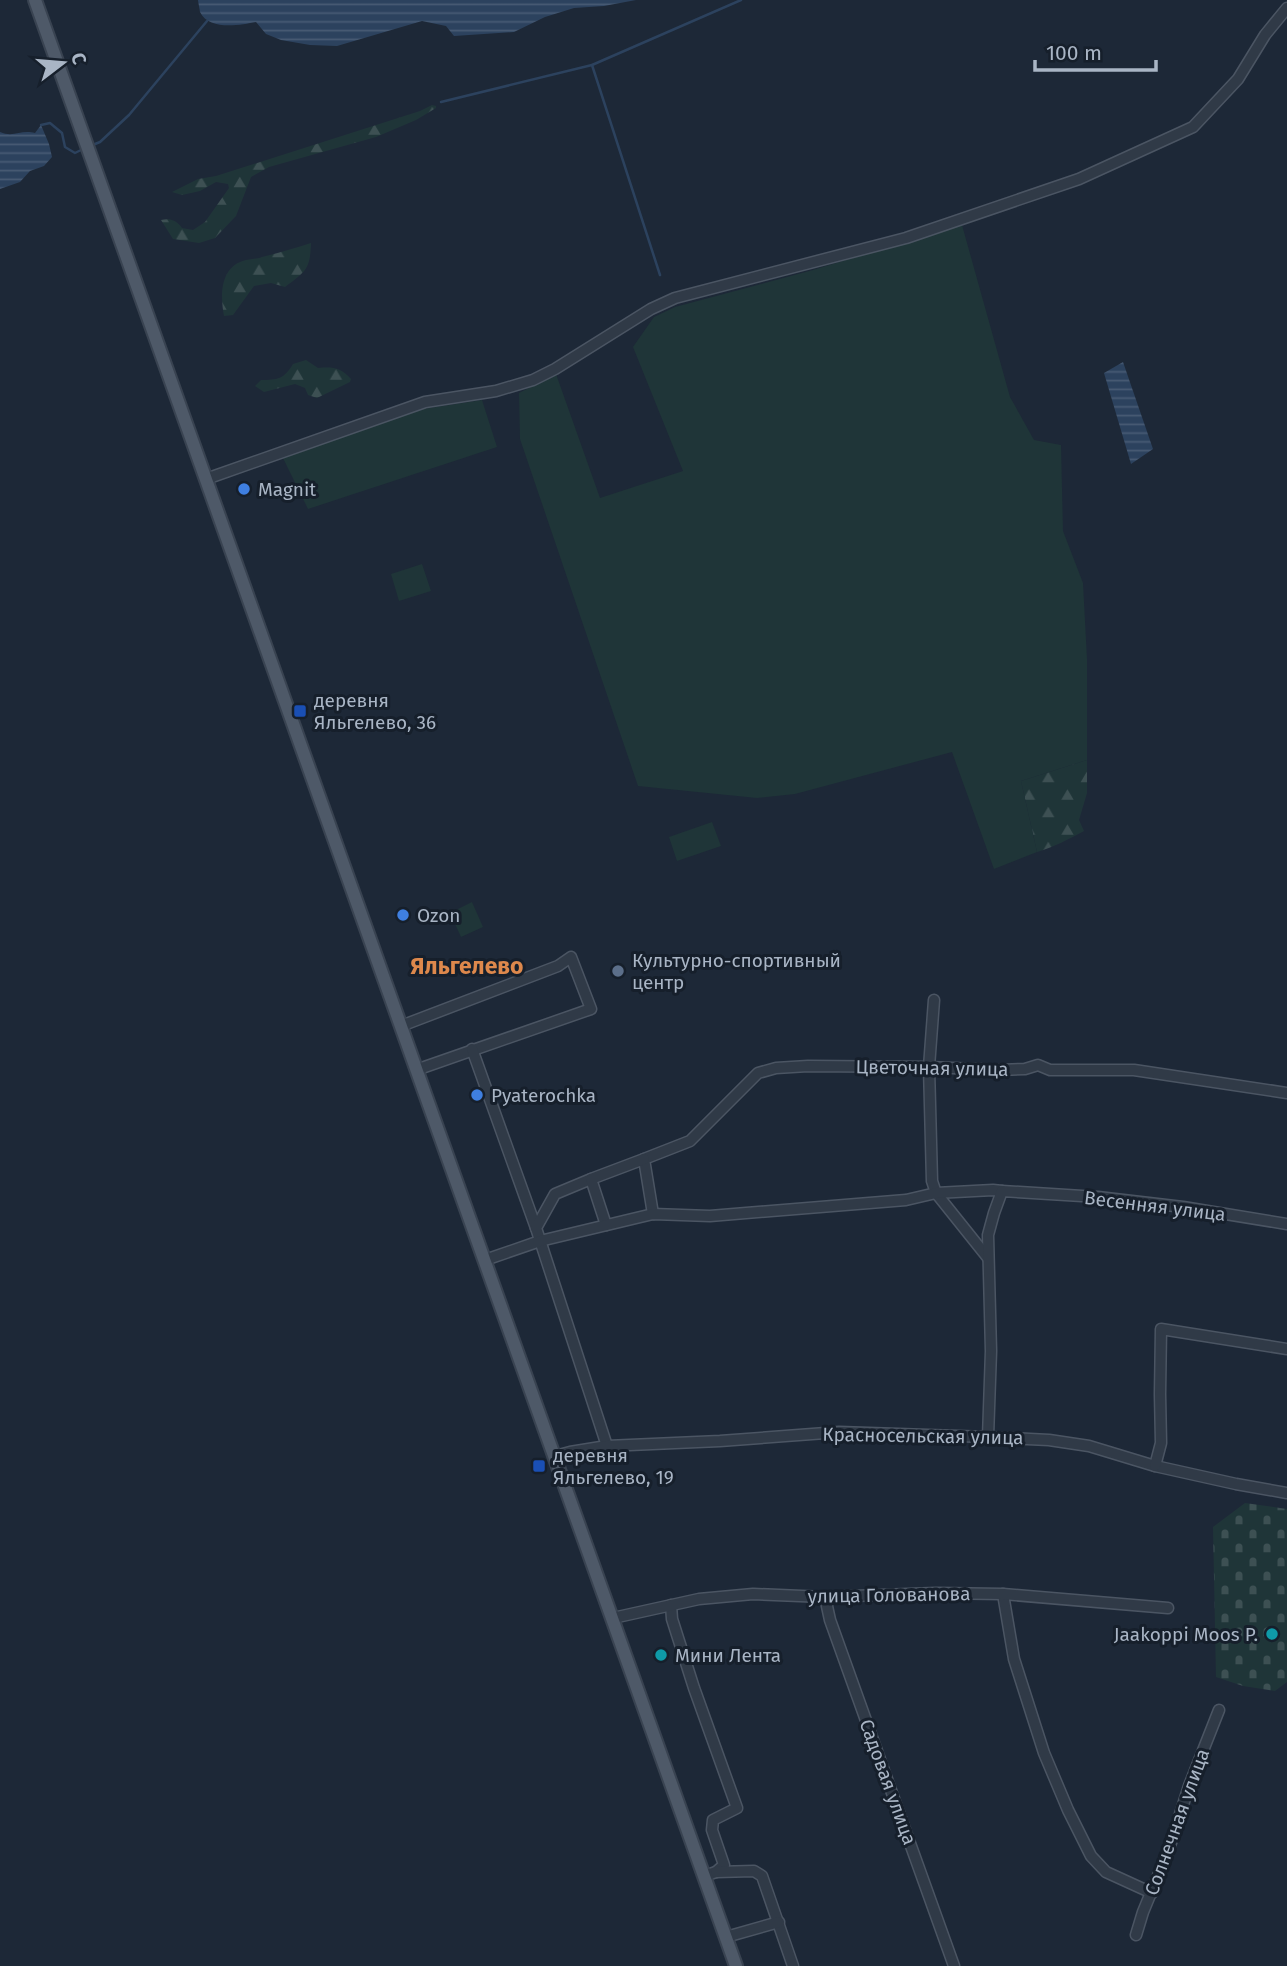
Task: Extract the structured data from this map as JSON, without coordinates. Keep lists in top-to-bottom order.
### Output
{
  "streets": {
    "street": [
      "Цветочная улица",
      "Весенняя улица",
      "Красносельская улица",
      "улица Голованова",
      "Садовая улица",
      "Солнечная улица"
    ]
  },
  "crossings": [
    ["улица Голованова", "Садовая улица"]
  ],
  "districts": ["Яльгелево"],
  "places": {
    "other": [
      "Magnit",
      "Ozon",
      "Культурно-спортивный центр",
      "Pyaterochka",
      "Jaakoppi Moos P.",
      "Мини Лента"
    ],
    "transit": ["деревня Яльгелево, 36", "деревня Яльгелево, 19"]
  },
  "scale_bar": "100 m",
  "north": "right"
}
